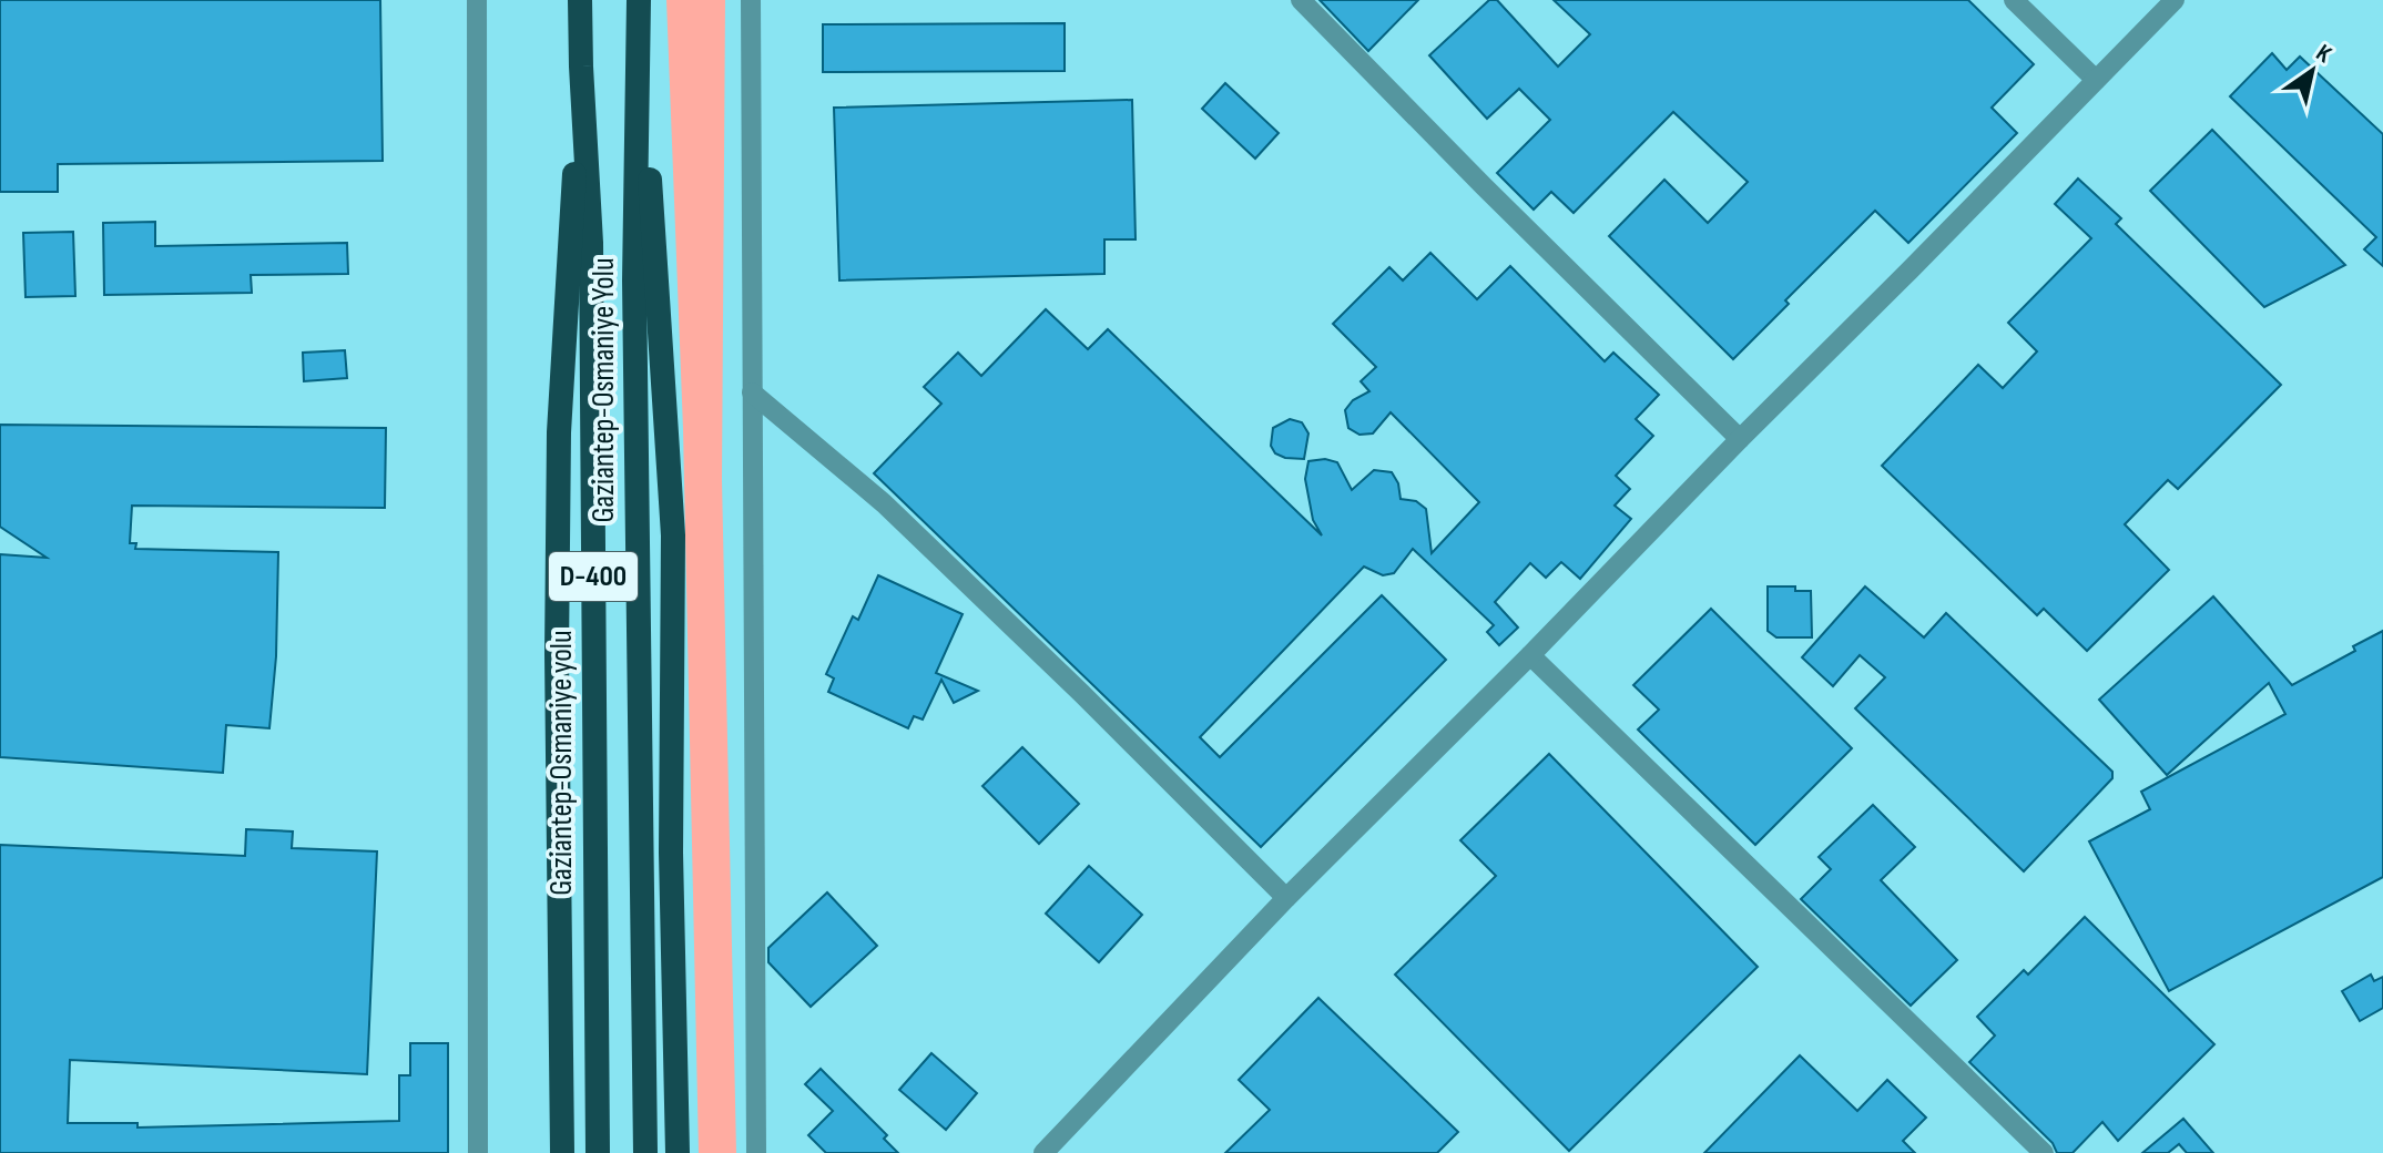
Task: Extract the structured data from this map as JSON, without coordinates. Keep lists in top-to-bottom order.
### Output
{
  "streets": {
    "highway": ["Gaziantep-Osmaniye Yolu", "D-400", "Gaziantep-Osmaniye yolu"]
  },
  "north": "top right"
}
